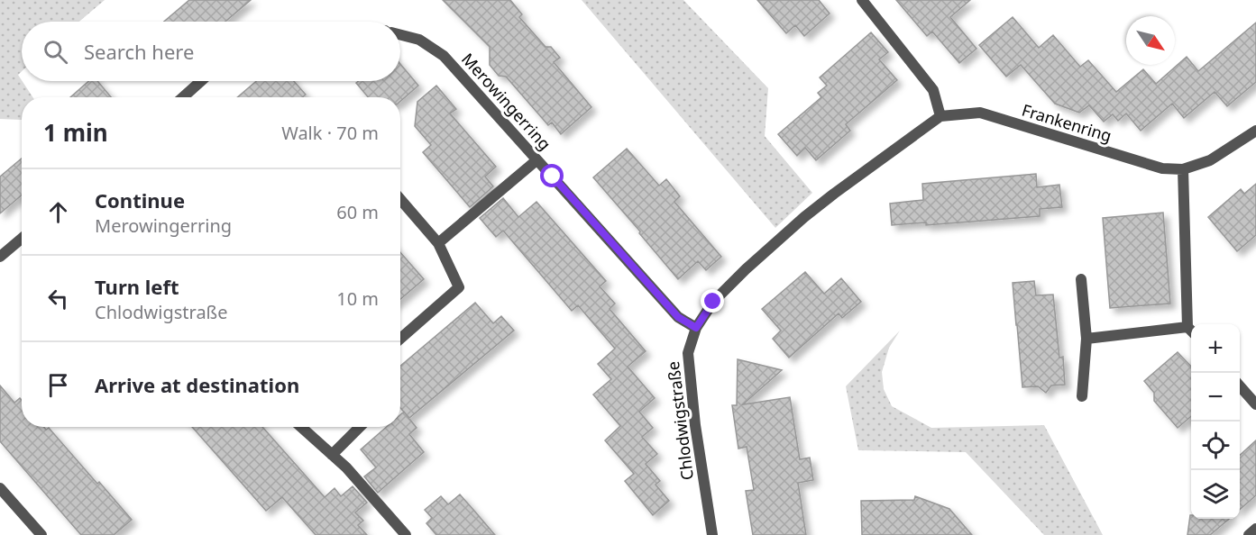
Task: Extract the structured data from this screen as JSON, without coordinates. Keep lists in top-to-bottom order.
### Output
{
  "streets": {
    "street": ["Merowingerring", "Frankenring", "Chlodwigstraße"]
  },
  "crossings": [
    ["Merowingerring", "Chlodwigstraße"],
    ["Frankenring", "Chlodwigstraße"]
  ],
  "north": "bottom right",
  "page": {
    "search": "Search here",
    "heading": ["1 min", "Walk · 70 m"],
    "list": [
      ["Continue", "Merowingerring", "60 m"],
      ["Turn left", "Chlodwigstraße", "10 m"],
      "Arrive at destination"
    ],
    "map_buttons": ["+", "−"]
  }
}
